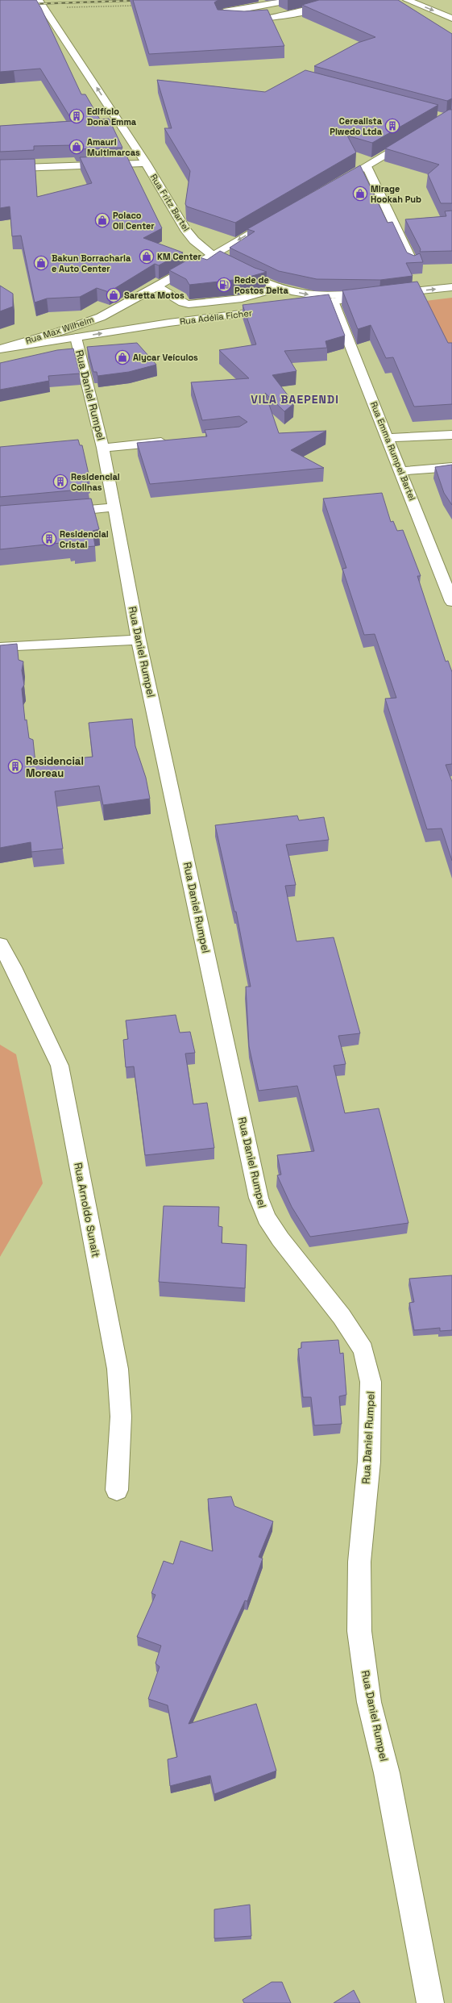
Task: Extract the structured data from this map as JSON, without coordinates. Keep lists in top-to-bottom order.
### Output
{
  "streets": {
    "main road": [
      "Rua Fritz Bartel",
      "Rua Adélia Ficher",
      "Rua Max Wilhelm",
      "Rua Daniel Rumpel",
      "Rua Emma Rumpel Bartel",
      "Rua Arnoldo Sunait"
    ]
  },
  "crossings": [
    ["Rua Fritz Bartel", "Rua Max Wilhelm"],
    ["Rua Fritz Bartel", "Rua Emma Rumpel Bartel"],
    ["Rua Adélia Ficher", "Rua Max Wilhelm"],
    ["Rua Adélia Ficher", "Rua Daniel Rumpel"]
  ],
  "districts": ["VILA BAEPENDI"],
  "places": {
    "building": [
      "Edifício Dona Emma",
      "Cerealista Piwedo Ltda",
      "Residencial Colinas",
      "Residencial Cristal",
      "Residencial Moreau"
    ],
    "shop": [
      "Amauri Multimarcas",
      "Mirage Hookah Pub",
      "Polaco Oil Center",
      "KM Center",
      "Bakun Borracharia e Auto Center",
      "Saretta Motos",
      "Alycar Veículos"
    ],
    "fuel station": ["Rede de Postos Delta"]
  }
}
